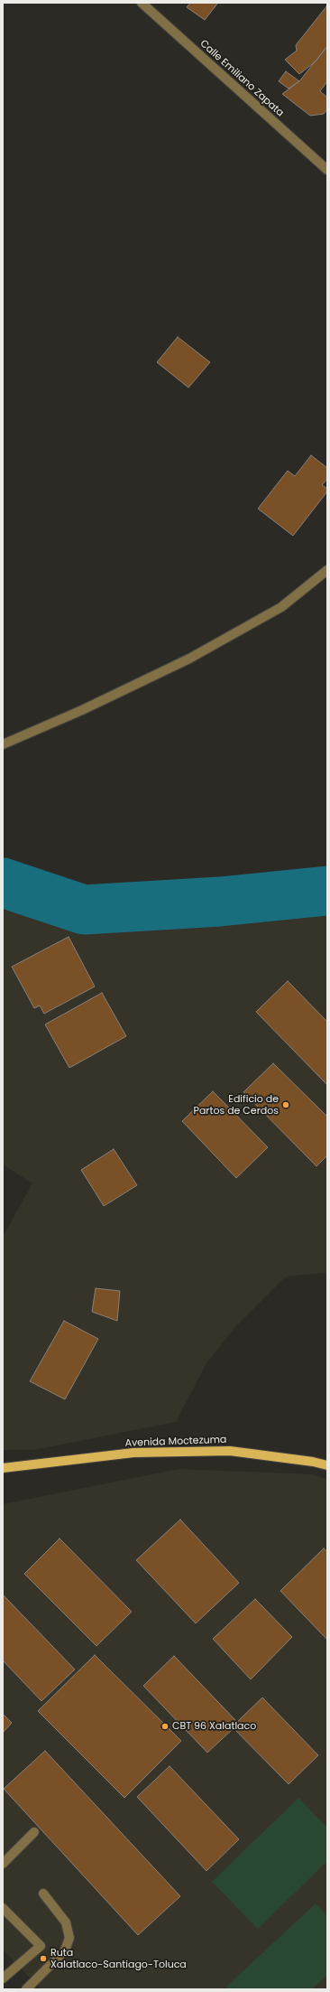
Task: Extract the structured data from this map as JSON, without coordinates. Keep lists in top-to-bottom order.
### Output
{
  "streets": {
    "main road": ["Avenida Moctezuma"],
    "street": ["Calle Emiliano Zapata"]
  },
  "places": ["Edificio de Partos de Cerdos", "CBT 96 Xalatlaco", "Ruta Xalatlaco-Santiago-Toluca"]
}
